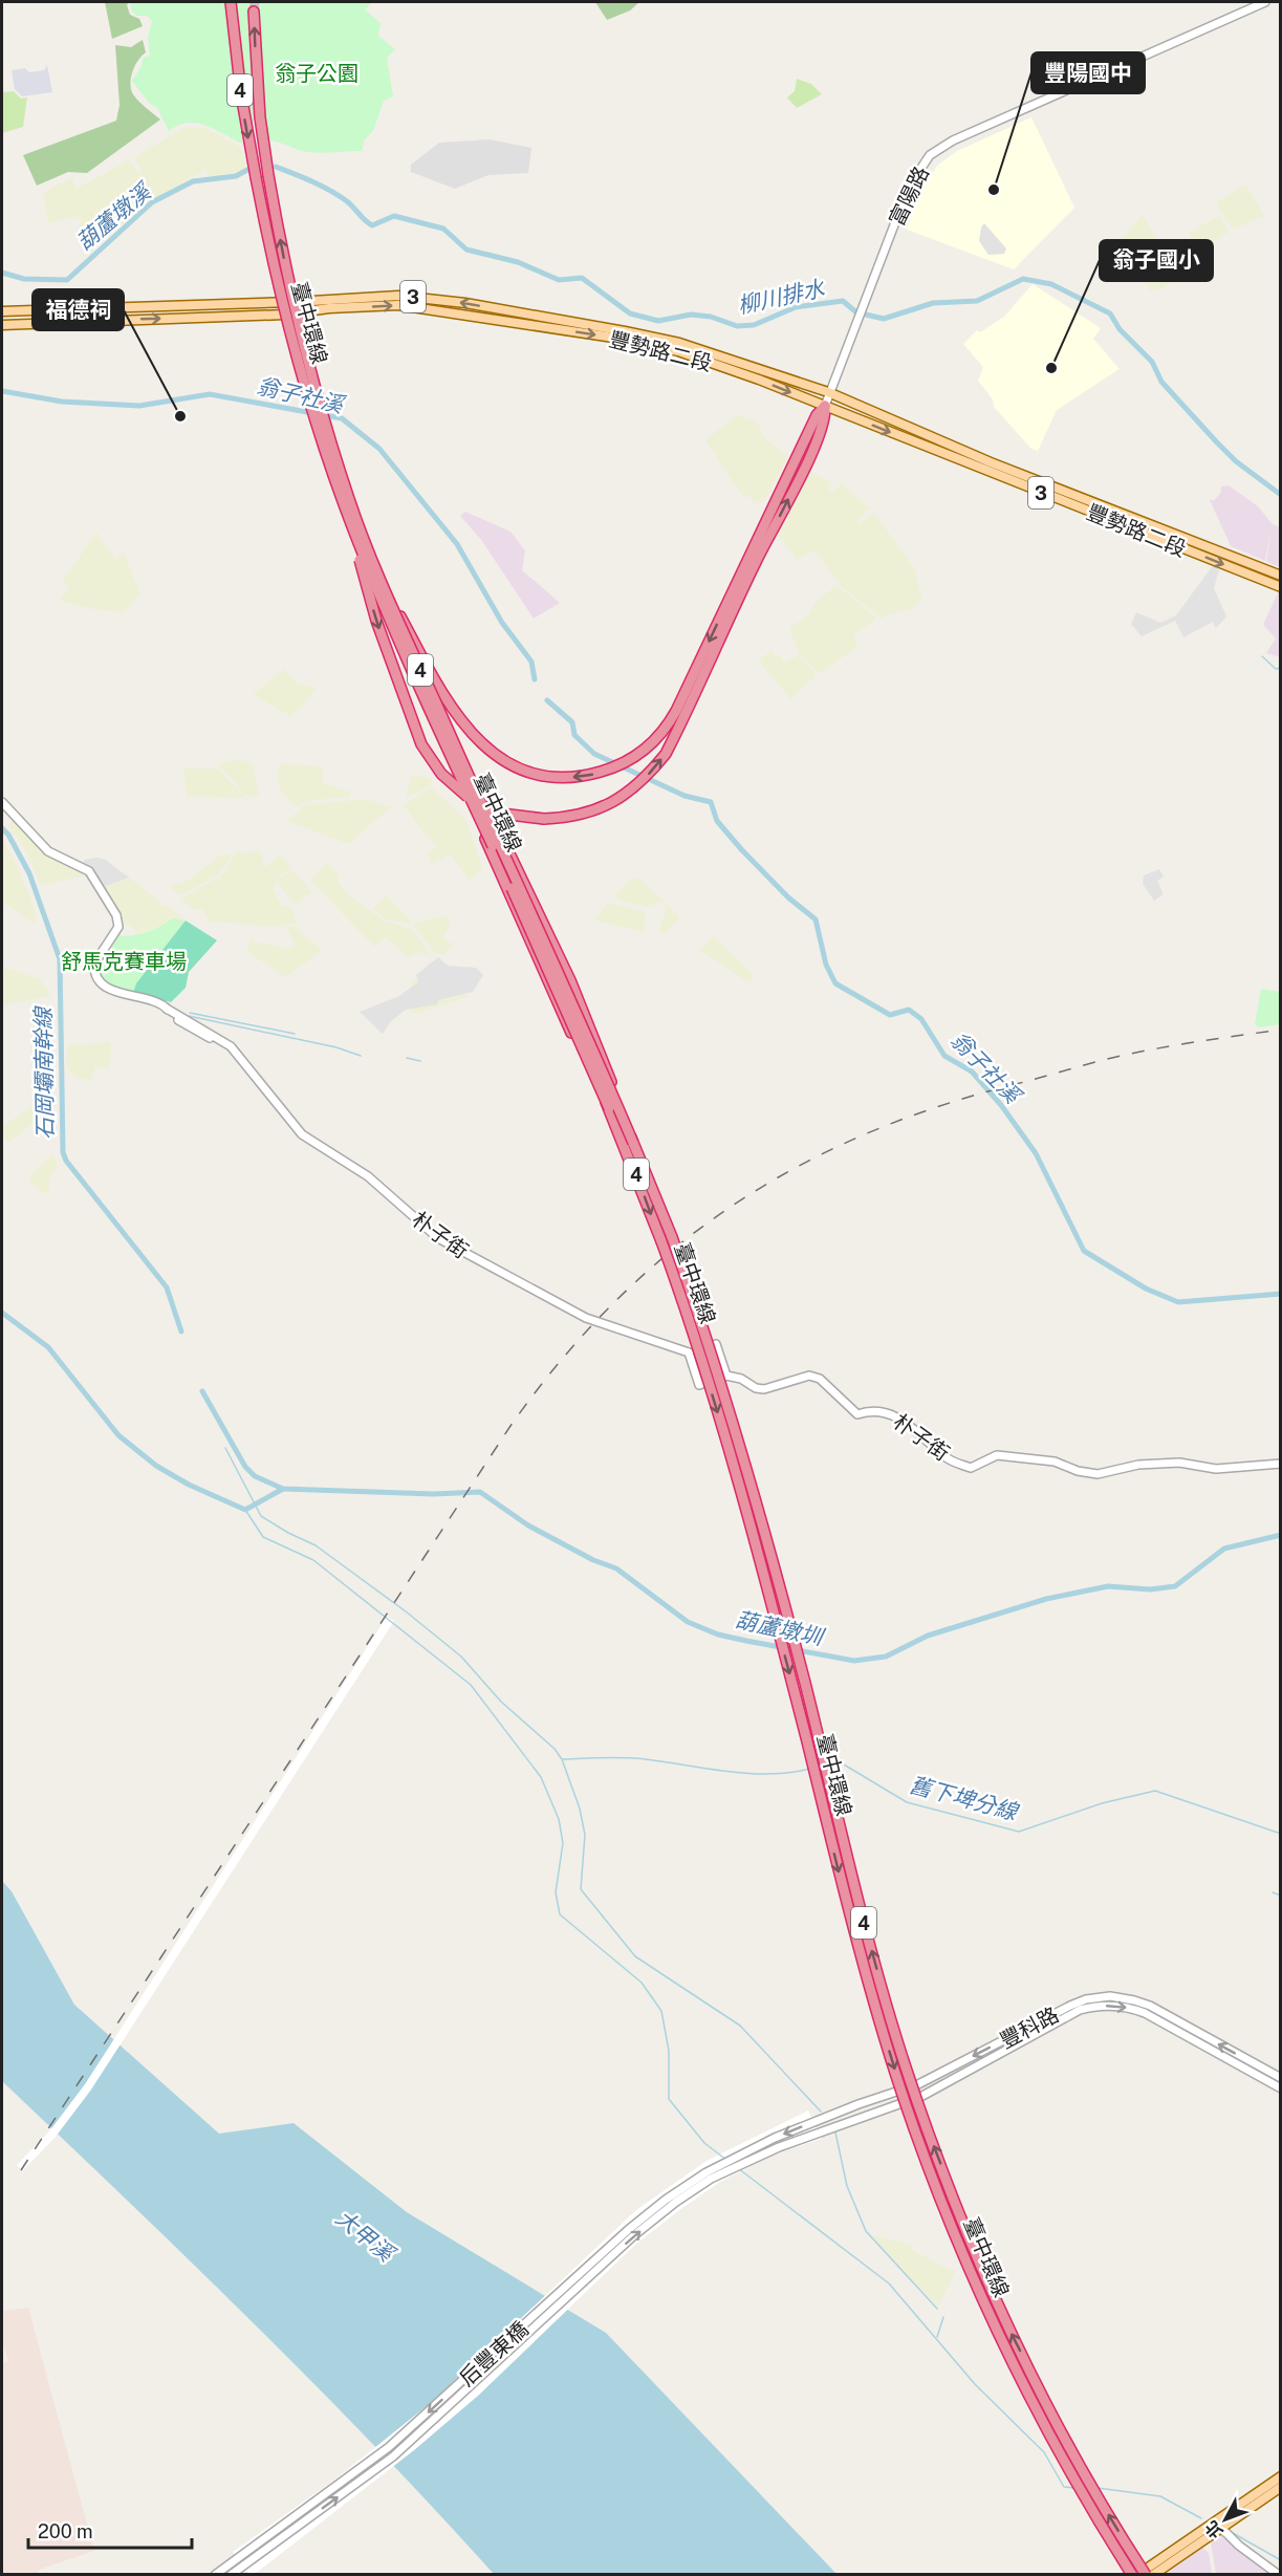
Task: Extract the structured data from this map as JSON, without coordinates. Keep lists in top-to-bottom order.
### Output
{
  "streets": {
    "highway": ["4", "臺中環線"],
    "main road": ["3", "豐勢路二段"],
    "street": [
      "富陽路",
      "朴子街",
      "豐科路",
      "后豐東橋"
    ]
  },
  "crossings": [
    ["富陽路", "豐勢路二段"],
    ["豐科路", "后豐東橋"]
  ],
  "water": [
    "葫蘆墩溪",
    "柳川排水",
    "翁子社溪",
    "石岡壩南幹線",
    "葫蘆墩圳",
    "舊下埤分線",
    "大甲溪"
  ],
  "parks": ["翁子公園", "舒馬克賽車場"],
  "places": ["豐陽國中", "翁子國小", "福德祠"],
  "scale_bar": "200 m",
  "north": "bottom left"
}
